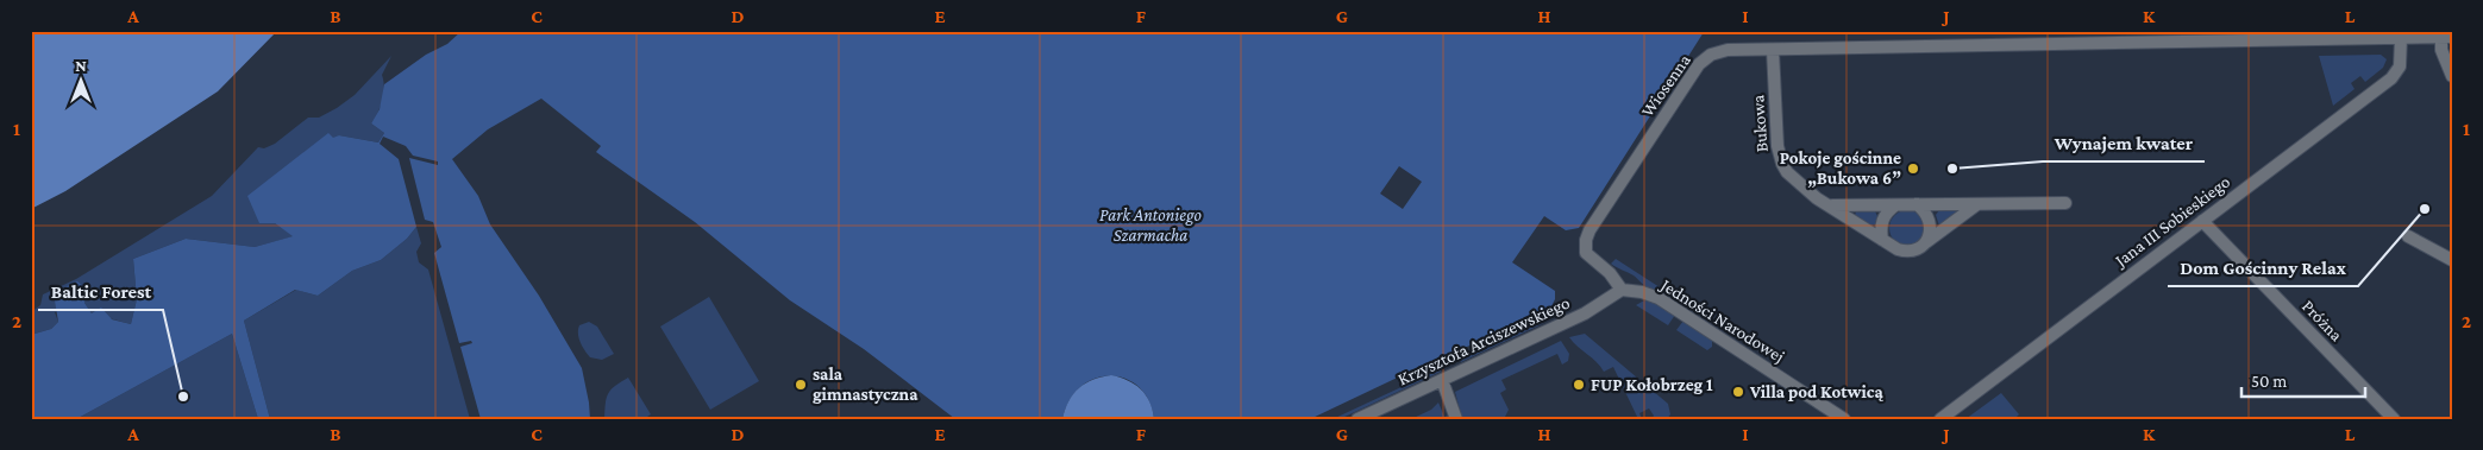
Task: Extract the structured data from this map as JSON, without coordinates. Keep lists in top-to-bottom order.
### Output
{
  "streets": {
    "street": [
      "Wiosenna",
      "Bukowa",
      "Jana III Sobieskiego",
      "Jedności Narodowej",
      "Próżna",
      "Krzysztofa Arciszewskiego"
    ]
  },
  "crossings": [
    ["Wiosenna", "Bukowa"],
    ["Wiosenna", "Jana III Sobieskiego"],
    ["Wiosenna", "Jedności Narodowej"],
    ["Wiosenna", "Krzysztofa Arciszewskiego"],
    ["Jana III Sobieskiego", "Próżna"],
    ["Jedności Narodowej", "Krzysztofa Arciszewskiego"]
  ],
  "parks": ["Park Antoniego Szarmacha"],
  "places": [
    "Pokoje gościnne „Bukowa 6”",
    "Wynajem kwater",
    "Dom Gościnny Relax",
    "sala gimnastyczna",
    "FUP Kołobrzeg 1",
    "Villa pod Kotwicą",
    "Baltic Forest"
  ],
  "scale_bar": "50 m",
  "north": "top",
  "grid": {
    "columns": [
      "A",
      "B",
      "C",
      "D",
      "E",
      "F",
      "G",
      "H",
      "I",
      "J",
      "K",
      "L"
    ],
    "rows": ["1", "2"]
  }
}
